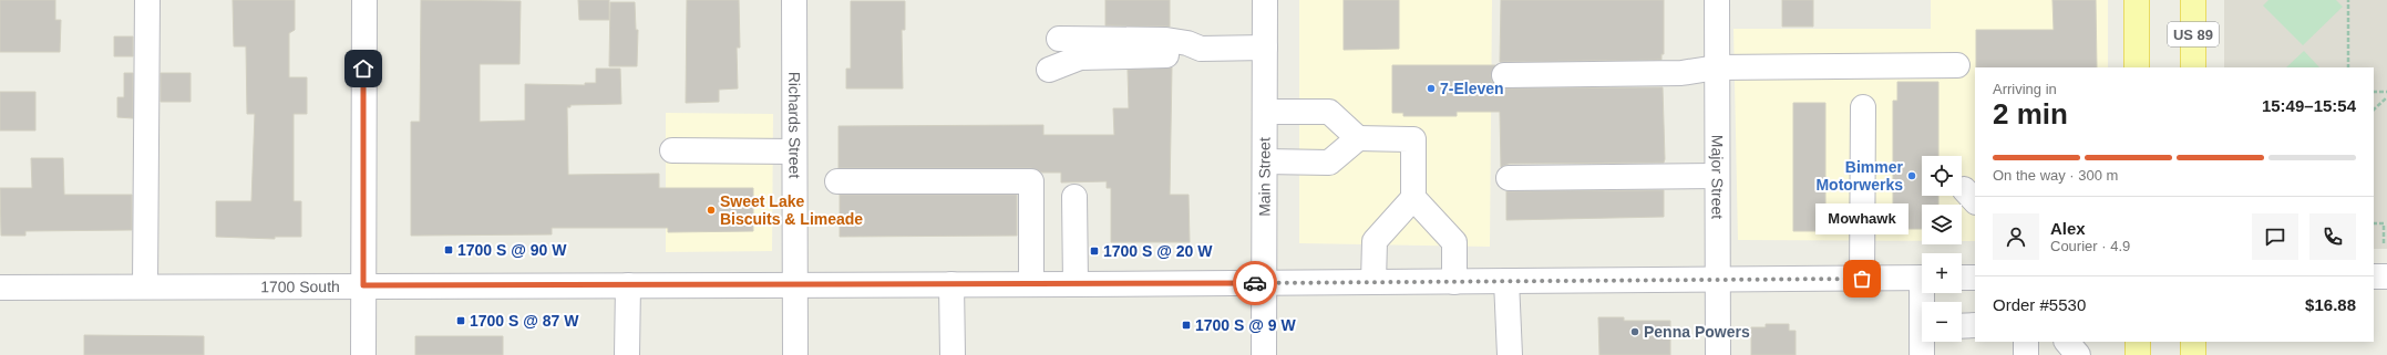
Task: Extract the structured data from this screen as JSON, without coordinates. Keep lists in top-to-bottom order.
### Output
{
  "streets": {
    "main road": ["US 89"],
    "street": [
      "Richards Street",
      "Major Street",
      "Main Street",
      "1700 South"
    ]
  },
  "crossings": [
    ["Richards Street", "1700 South"],
    ["Major Street", "1700 South"],
    ["Main Street", "1700 South"]
  ],
  "places": {
    "other": [
      "7-Eleven",
      "Bimmer Motorwerks",
      "Sweet Lake Biscuits & Limeade",
      "Mowhawk",
      "Penna Powers"
    ],
    "transit": [
      "1700 S @ 90 W",
      "1700 S @ 20 W",
      "1700 S @ 87 W",
      "1700 S @ 9 W"
    ]
  },
  "page": {
    "heading": ["2 min", "Arriving in", "15:49–15:54"],
    "panel": [
      "Alex",
      "Courier · 4.9",
      "Order #5530",
      "$16.88"
    ],
    "bar": "On the way · 300 m",
    "map_buttons": ["+", "−"],
    "bubble": "Mowhawk"
  }
}
